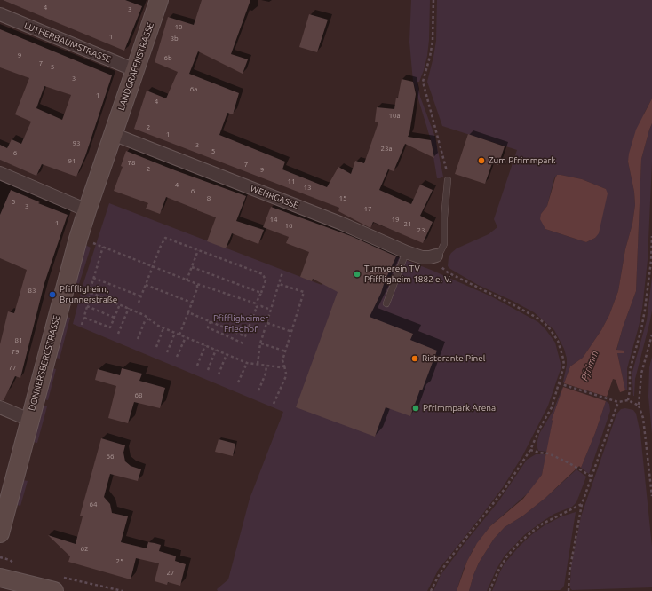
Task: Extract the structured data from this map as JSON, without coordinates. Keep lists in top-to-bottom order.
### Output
{
  "streets": {
    "street": [
      "LUTHERBAUMSTRASSE",
      "LANDGRAFENSTRASSE",
      "WEHRGASSE",
      "DONNERSBERGSTRASSE"
    ]
  },
  "crossings": [
    ["LUTHERBAUMSTRASSE", "LANDGRAFENSTRASSE"],
    ["LANDGRAFENSTRASSE", "WEHRGASSE"],
    ["LANDGRAFENSTRASSE", "DONNERSBERGSTRASSE"],
    ["WEHRGASSE", "DONNERSBERGSTRASSE"]
  ],
  "water": ["Pfrimm"],
  "parks": ["Pfiffligheimer Friedhof"],
  "places": [
    "Zum Pfrimmpark",
    "Turnverein TV Pfiffligheim 1882 e. V.",
    "Pfiffligheim, Brunnerstraße",
    "Ristorante Pinel",
    "Pfrimmpark Arena"
  ],
  "house_numbers": [
    "4",
    "3",
    "10",
    "1",
    "8b",
    "9",
    "6b",
    "7",
    "5",
    "3",
    "6a",
    "1",
    "4",
    "10a",
    "2",
    "1",
    "93",
    "3",
    "23a",
    "5",
    "6",
    "91",
    "78",
    "7",
    "2",
    "9",
    "11",
    "4",
    "13",
    "6",
    "8",
    "15",
    "5",
    "3",
    "17",
    "14",
    "19",
    "1",
    "21",
    "16",
    "23",
    "83",
    "81",
    "79",
    "77",
    "68",
    "66",
    "64",
    "62",
    "25",
    "27"
  ]
}
